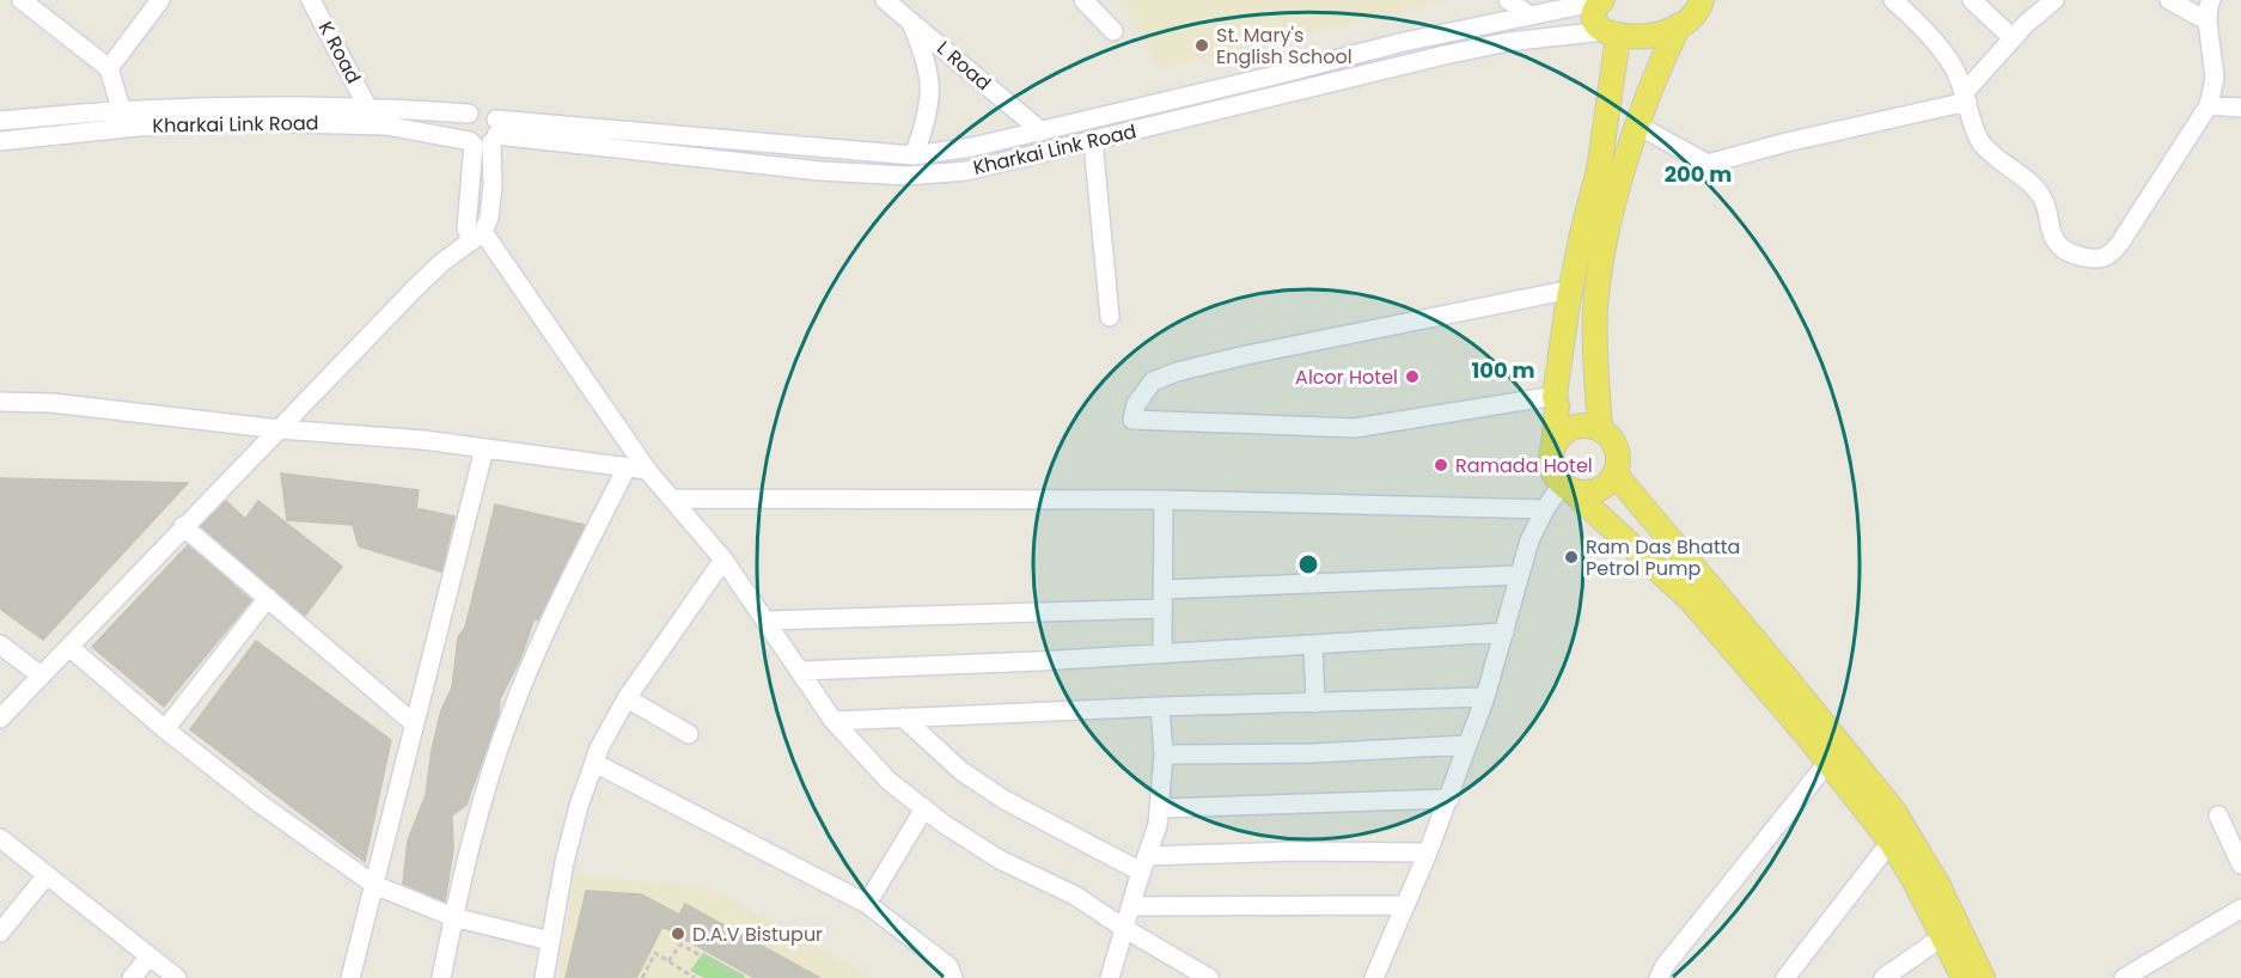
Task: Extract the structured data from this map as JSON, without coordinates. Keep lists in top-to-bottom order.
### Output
{
  "streets": {
    "street": ["K Road", "L Road", "Kharkai Link Road"]
  },
  "crossings": [
    ["K Road", "Kharkai Link Road"]
  ],
  "places": [
    "St. Mary's English School",
    "Alcor Hotel",
    "Ramada Hotel",
    "Ram Das Bhatta Petrol Pump",
    "D.A.V Bistupur"
  ],
  "rings": ["200 m", "100 m"]
}
